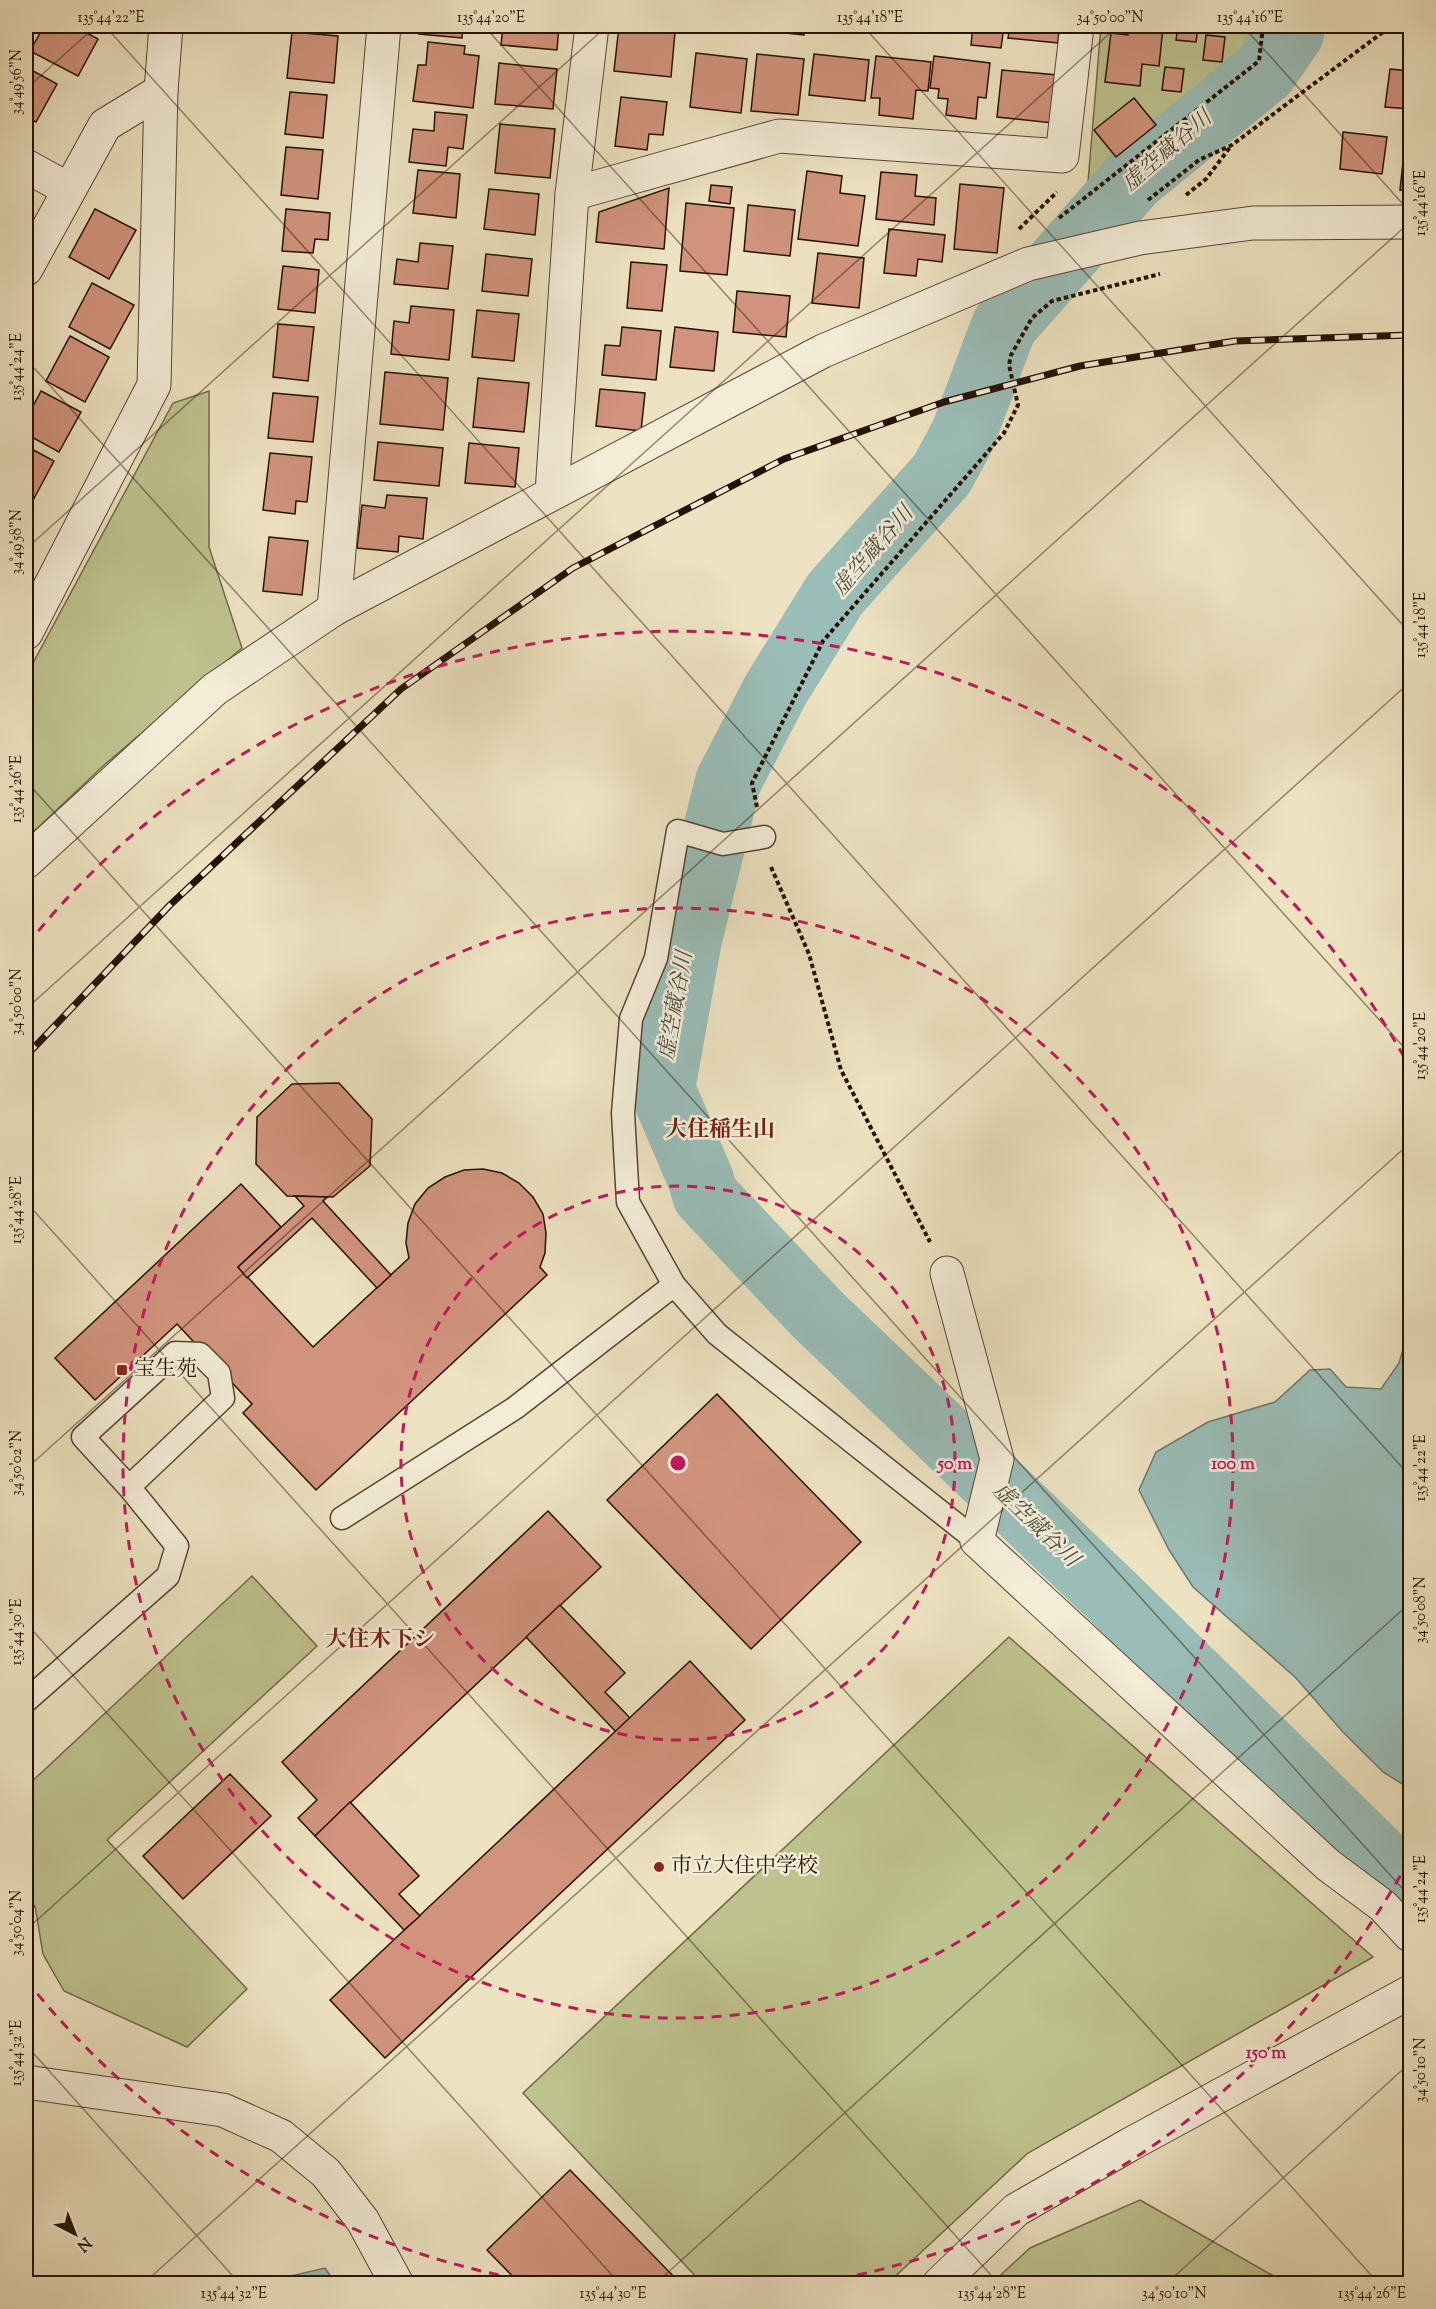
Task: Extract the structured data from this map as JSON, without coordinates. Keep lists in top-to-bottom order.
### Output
{
  "districts": ["大住稲生山", "大住木下シ"],
  "water": ["虚空蔵谷川"],
  "places": {
    "transit": ["宝生苑"],
    "other": ["市立大住中学校"]
  },
  "north": "bottom right",
  "coordinates": [
    "135°44'22\"E",
    "135°44'20\"E",
    "135°44'18\"E",
    "34°50'00\"N",
    "135°44'16\"E",
    "34°49'56\"N",
    "135°44'24\"E",
    "34°49'58\"N",
    "135°44'26\"E",
    "135°44'28\"E",
    "34°50'02\"N",
    "34°50'08\"N",
    "135°44'30\"E",
    "34°50'04\"N",
    "135°44'32\"E",
    "34°50'10\"N"
  ],
  "rings": ["50 m", "100 m", "150 m"]
}
